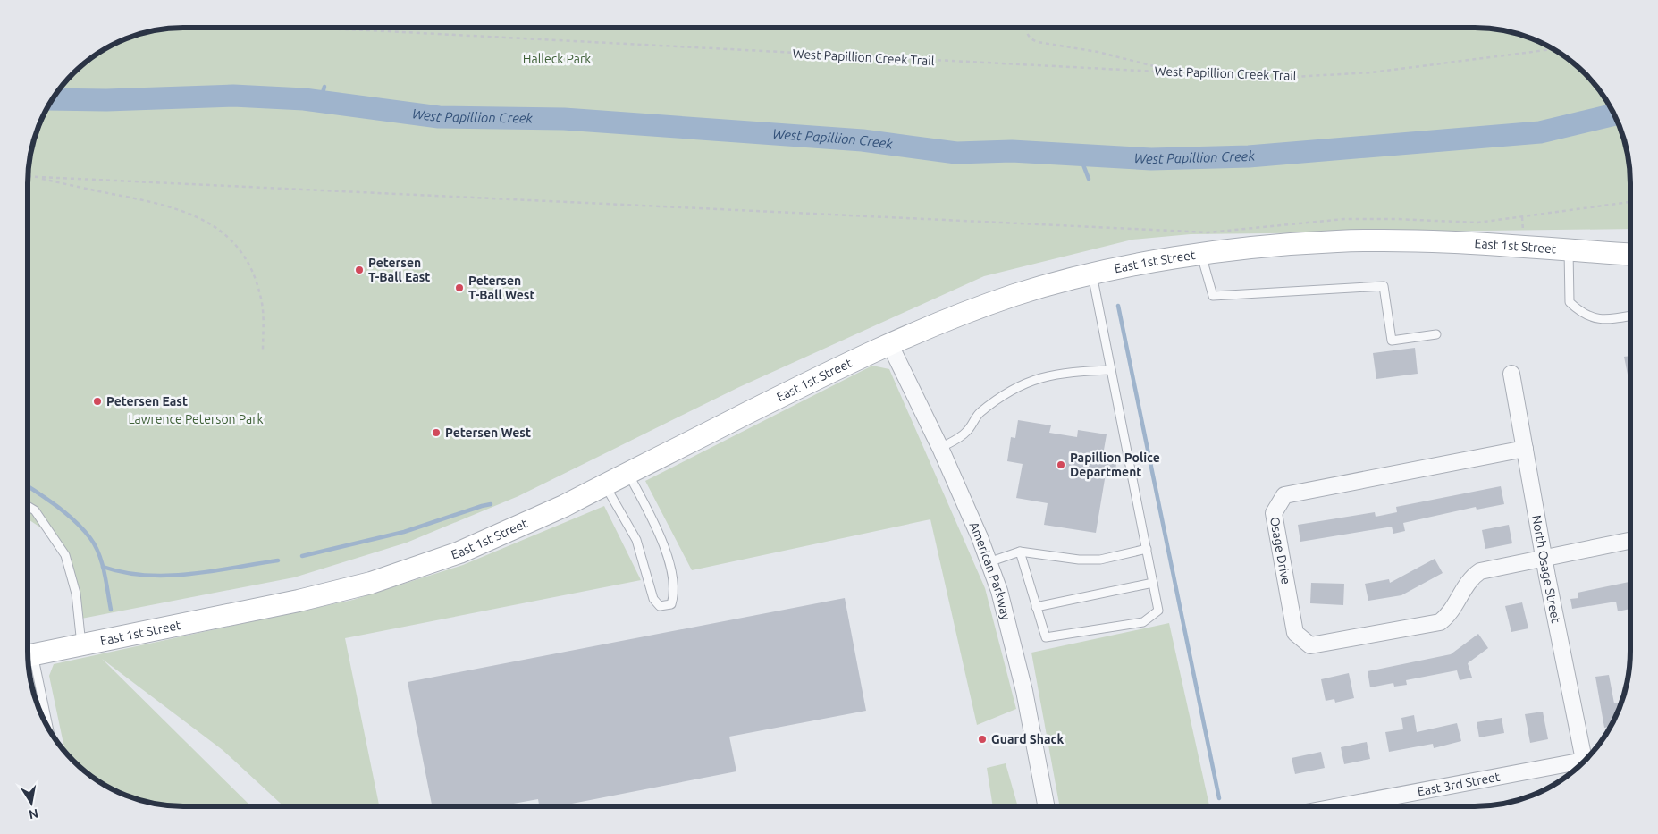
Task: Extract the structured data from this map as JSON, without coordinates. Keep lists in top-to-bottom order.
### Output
{
  "streets": {
    "main road": ["East 1st Street"],
    "street": [
      "Osage Drive",
      "North Osage Street",
      "American Parkway",
      "East 3rd Street"
    ],
    "path": ["West Papillion Creek Trail"]
  },
  "crossings": [
    ["East 1st Street", "American Parkway"],
    ["Osage Drive", "North Osage Street"]
  ],
  "water": ["West Papillion Creek"],
  "parks": ["Halleck Park", "Lawrence Peterson Park"],
  "places": [
    "Petersen T-Ball East",
    "Petersen T-Ball West",
    "Petersen East",
    "Petersen West",
    "Papillion Police Department",
    "Guard Shack"
  ],
  "north": "bottom"
}
